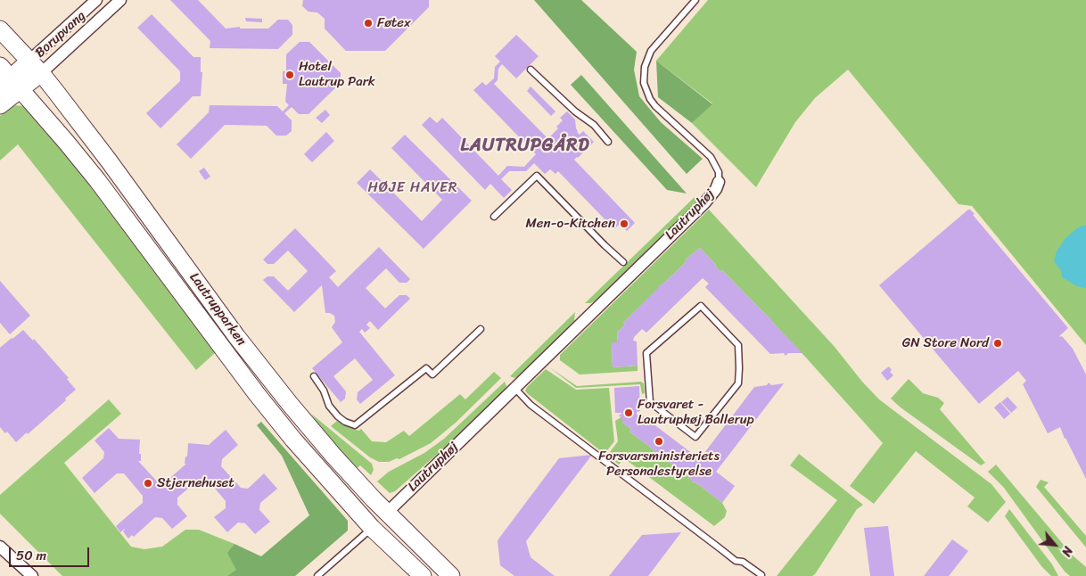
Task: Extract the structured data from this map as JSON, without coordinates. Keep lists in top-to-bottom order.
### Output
{
  "streets": {
    "street": ["Borupvang", "Lautruphøj", "Lautrupparken"]
  },
  "crossings": [
    ["Borupvang", "Lautrupparken"],
    ["Lautruphøj", "Lautrupparken"]
  ],
  "districts": ["LAUTRUPGÅRD", "HØJE HAVER"],
  "places": [
    "Føtex",
    "Hotel Lautrup Park",
    "Men-o-Kitchen",
    "GN Store Nord",
    "Forsvaret - Lautruphøj Ballerup",
    "Forsvarsministeriets Personalestyrelse",
    "Stjernehuset"
  ],
  "scale_bar": "50 m",
  "north": "bottom right"
}
